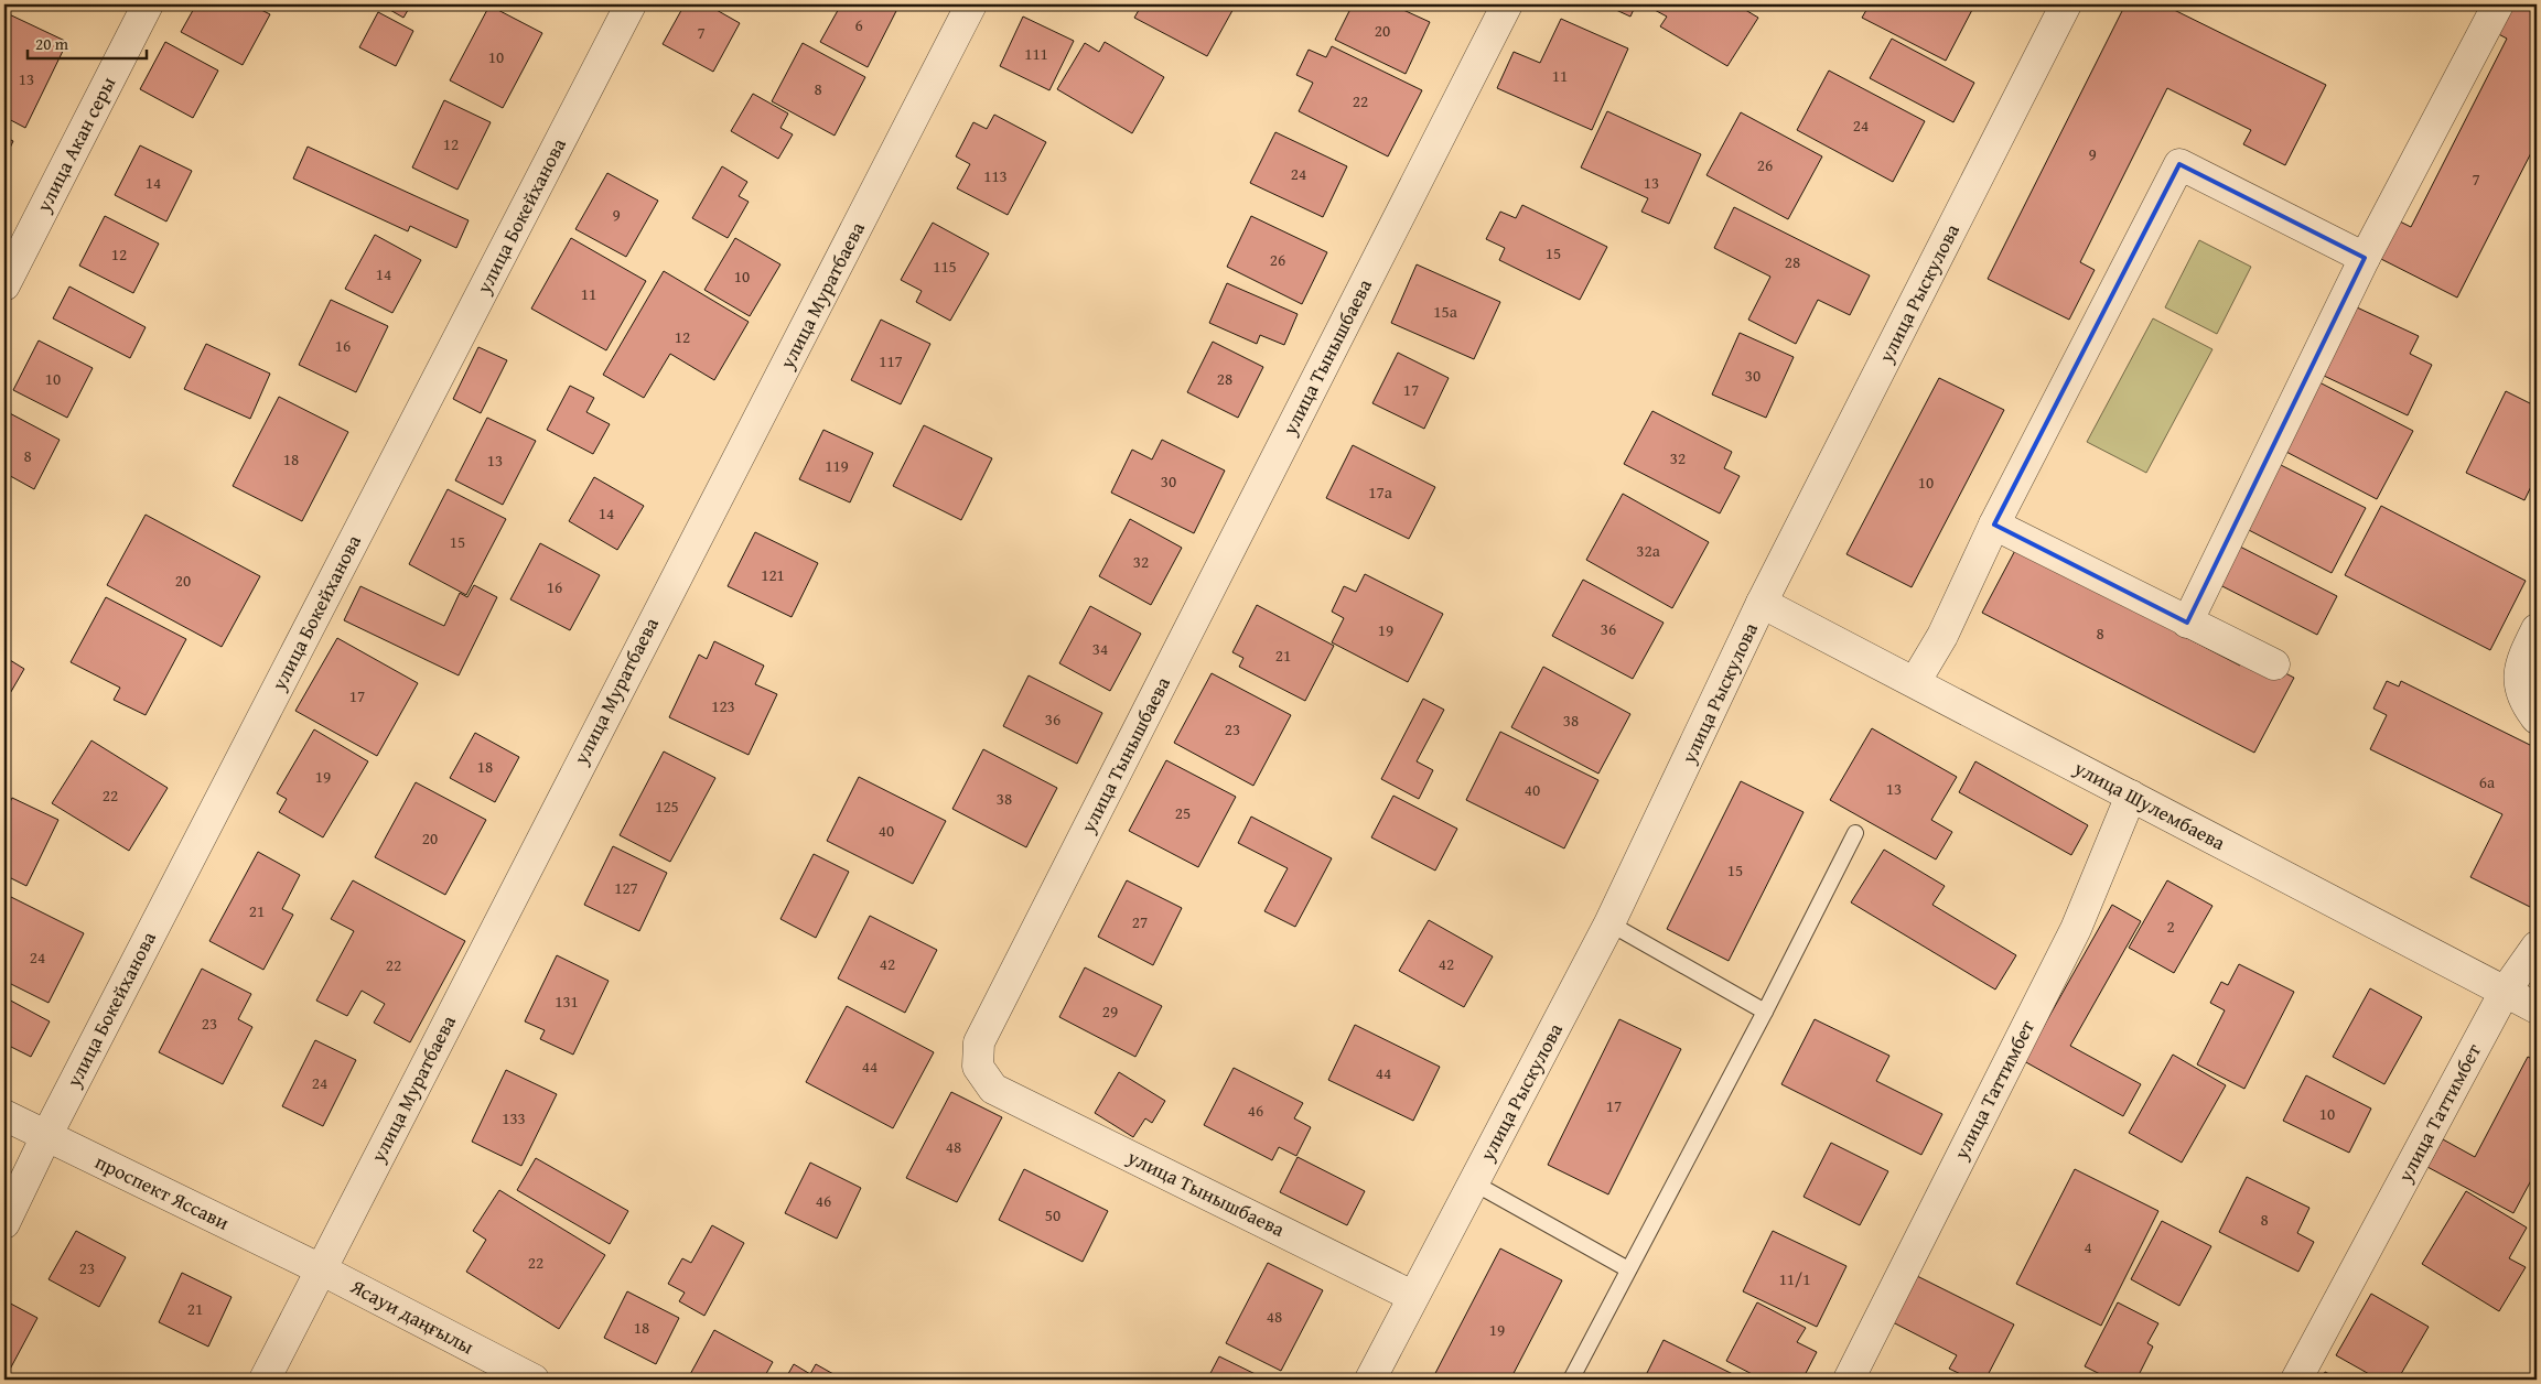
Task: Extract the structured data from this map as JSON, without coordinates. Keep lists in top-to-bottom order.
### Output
{
  "streets": {
    "street": [
      "улица Акан серы",
      "улица Бокейханова",
      "улица Рыскулова",
      "улица Муратбаева",
      "улица Тынышбаева",
      "улица Шулембаева",
      "улица Таттимбет",
      "проспект Яссави",
      "Ясауи даңғылы"
    ]
  },
  "crossings": [
    ["улица Бокейханова", "проспект Яссави"],
    ["улица Рыскулова", "улица Тынышбаева"],
    ["улица Рыскулова", "улица Шулембаева"],
    ["улица Муратбаева", "проспект Яссави"],
    ["улица Муратбаева", "Ясауи даңғылы"],
    ["улица Шулембаева", "улица Таттимбет"],
    ["проспект Яссави", "Ясауи даңғылы"]
  ],
  "house_numbers": [
    "6",
    "20",
    "7",
    "111",
    "10",
    "11",
    "13",
    "8",
    "22",
    "24",
    "12",
    "9",
    "26",
    "24",
    "113",
    "7",
    "14",
    "13",
    "9",
    "15",
    "12",
    "26",
    "28",
    "115",
    "14",
    "10",
    "11",
    "15а",
    "12",
    "16",
    "117",
    "30",
    "10",
    "28",
    "17",
    "8",
    "32",
    "18",
    "13",
    "119",
    "30",
    "10",
    "17а",
    "14",
    "15",
    "32а",
    "32",
    "121",
    "20",
    "16",
    "36",
    "19",
    "8",
    "34",
    "21",
    "17",
    "123",
    "36",
    "38",
    "23",
    "18",
    "19",
    "6а",
    "13",
    "40",
    "22",
    "38",
    "125",
    "25",
    "40",
    "20",
    "15",
    "127",
    "21",
    "27",
    "2",
    "24",
    "42",
    "42",
    "22",
    "131",
    "29",
    "23",
    "44",
    "44",
    "24",
    "17",
    "46",
    "10",
    "133",
    "48",
    "46",
    "50",
    "8",
    "4",
    "22",
    "23",
    "11/1",
    "21",
    "48",
    "18",
    "19"
  ],
  "scale_bar": "20 m"
}
